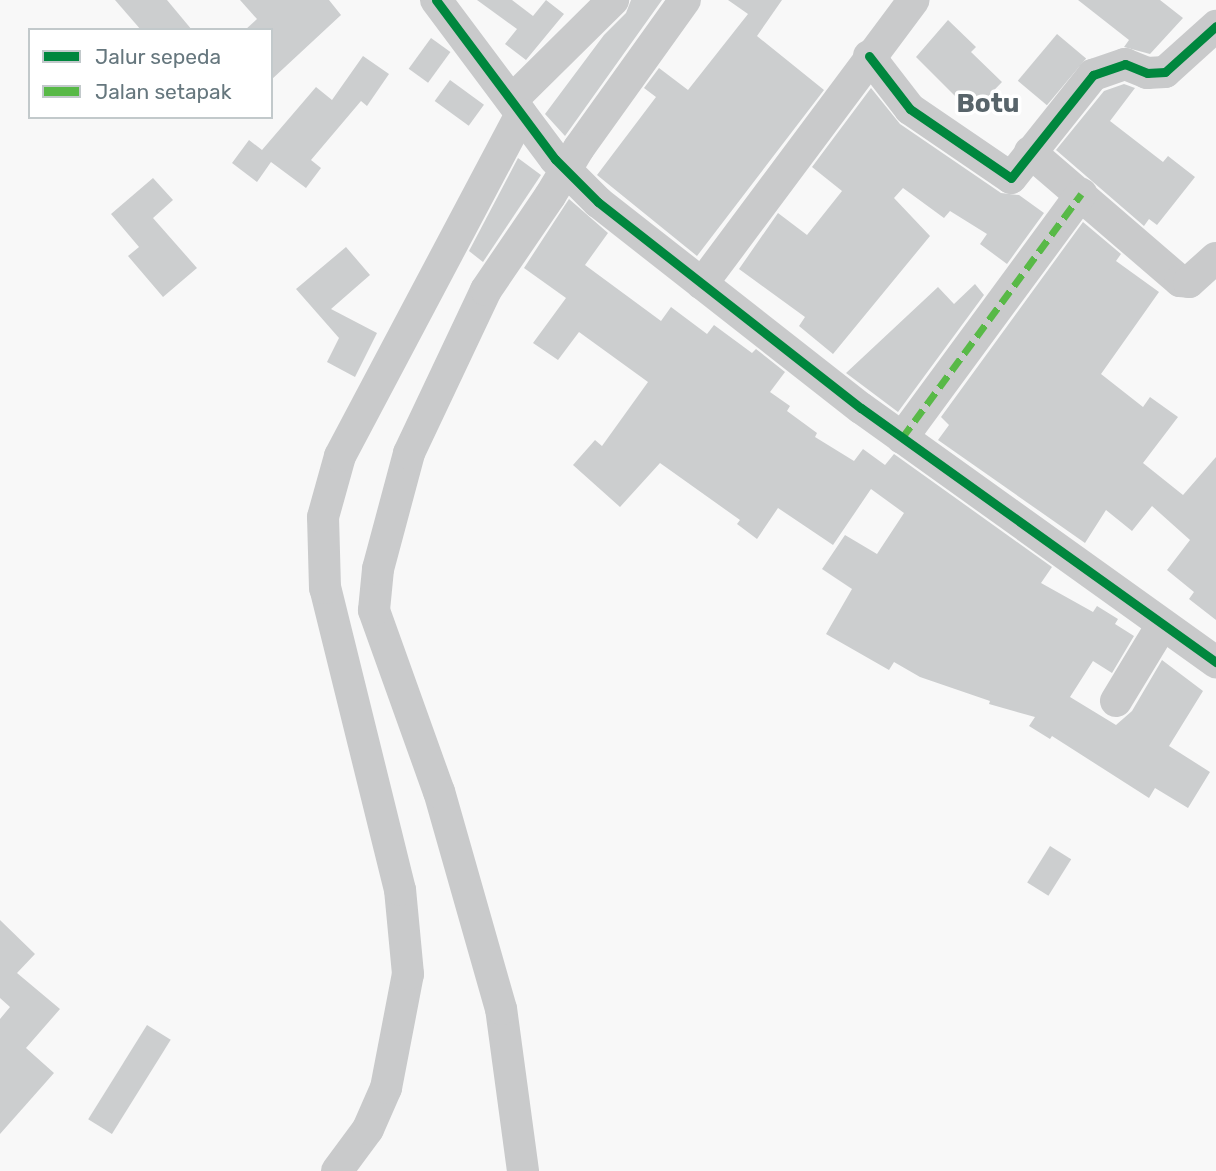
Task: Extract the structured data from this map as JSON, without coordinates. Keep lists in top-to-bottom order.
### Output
{
  "districts": ["Botu"],
  "legend": ["Jalur sepeda", "Jalan setapak"]
}
